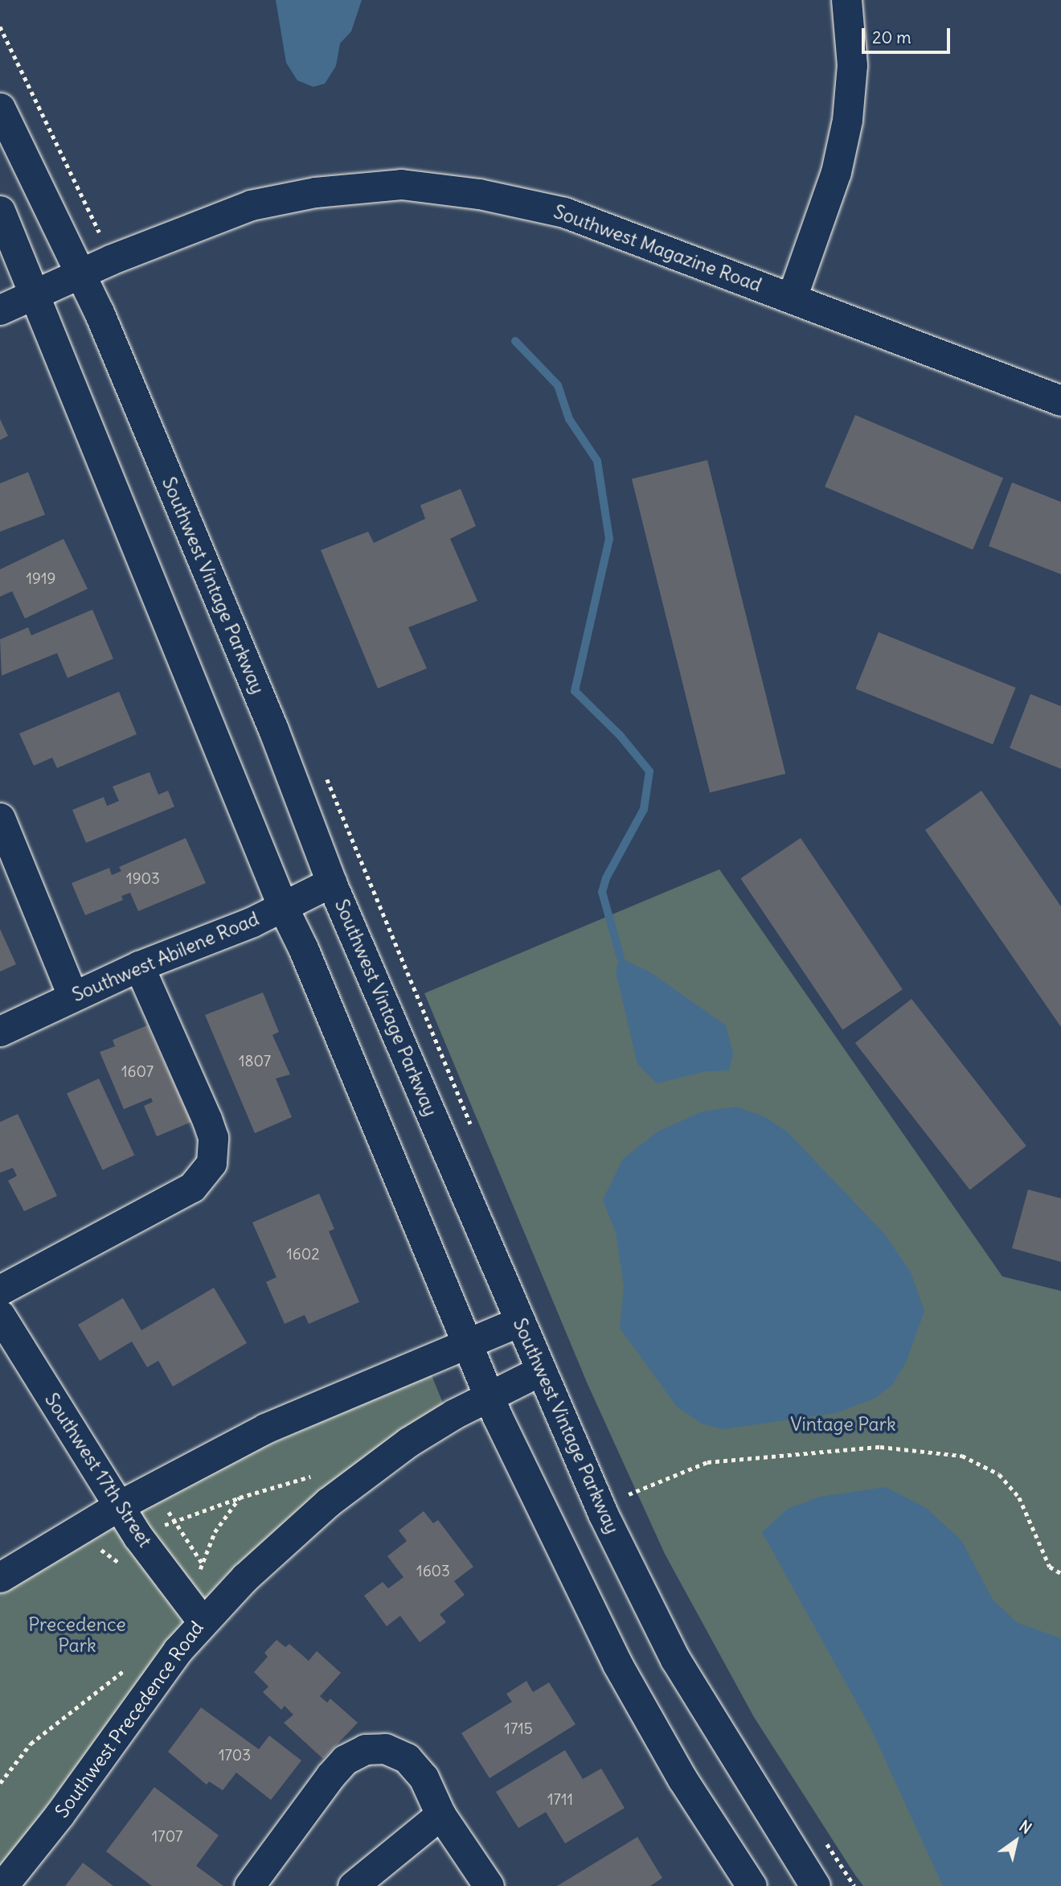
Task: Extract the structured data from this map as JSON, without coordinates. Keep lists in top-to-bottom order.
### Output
{
  "streets": {
    "street": [
      "Southwest Magazine Road",
      "Southwest Vintage Parkway",
      "Southwest Abilene Road",
      "Southwest 17th Street",
      "Southwest Precedence Road"
    ]
  },
  "crossings": [
    ["Southwest Magazine Road", "Southwest Vintage Parkway"],
    ["Southwest Vintage Parkway", "Southwest Abilene Road"],
    ["Southwest Vintage Parkway", "Southwest Precedence Road"],
    ["Southwest 17th Street", "Southwest Precedence Road"]
  ],
  "parks": ["Vintage Park", "Precedence Park"],
  "house_numbers": [
    "1919",
    "1903",
    "1807",
    "1607",
    "1602",
    "1603",
    "1715",
    "1703",
    "1711",
    "1707"
  ],
  "scale_bar": "20 m",
  "north": "top right"
}
